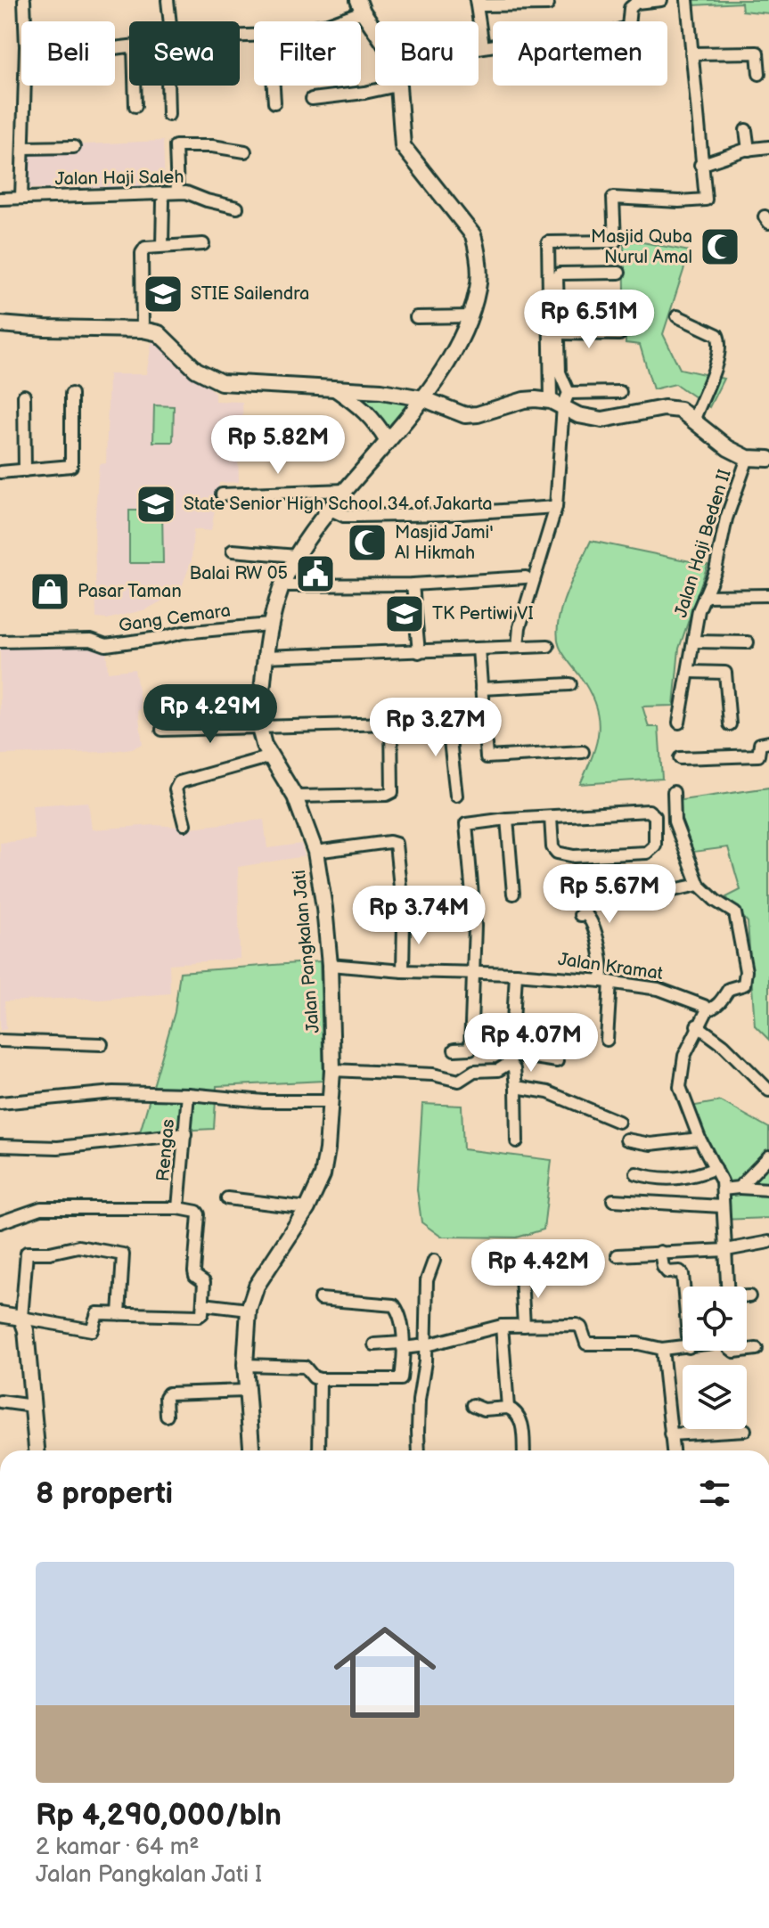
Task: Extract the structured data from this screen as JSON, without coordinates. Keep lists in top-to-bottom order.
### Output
{
  "streets": {
    "main road": ["Jalan Pangkalan Jati"],
    "street": [
      "Jalan Haji Saleh",
      "Jalan Haji Beden II",
      "Gang Cemara",
      "Jalan Kramat",
      "Rengas"
    ]
  },
  "crossings": [
    ["Gang Cemara", "Jalan Pangkalan Jati"],
    ["Jalan Pangkalan Jati", "Jalan Kramat"]
  ],
  "places": {
    "mosque": ["Masjid Quba Nurul Amal", "Masjid Jami' Al Hikmah"],
    "school or university": ["STIE Sailendra", "State Senior High School 34 of Jakarta", "TK Pertiwi VI"],
    "public building": ["Balai RW 05"],
    "shop": ["Pasar Taman"]
  },
  "page": {
    "chip": [
      "Beli",
      "Sewa",
      "Filter",
      "Baru",
      "Apartemen"
    ],
    "price": [
      "Rp 6.51M",
      "Rp 5.82M",
      "Rp 4.29M",
      "Rp 3.27M",
      "Rp 5.67M",
      "Rp 3.74M",
      "Rp 4.07M",
      "Rp 4.42M"
    ],
    "heading": "8 properti",
    "list": [
      {
        "name": "Rp 4,290,000/bln",
        "note": "2 kamar · 64 m² · Jalan Pangkalan Jati I"
      }
    ]
  }
}
